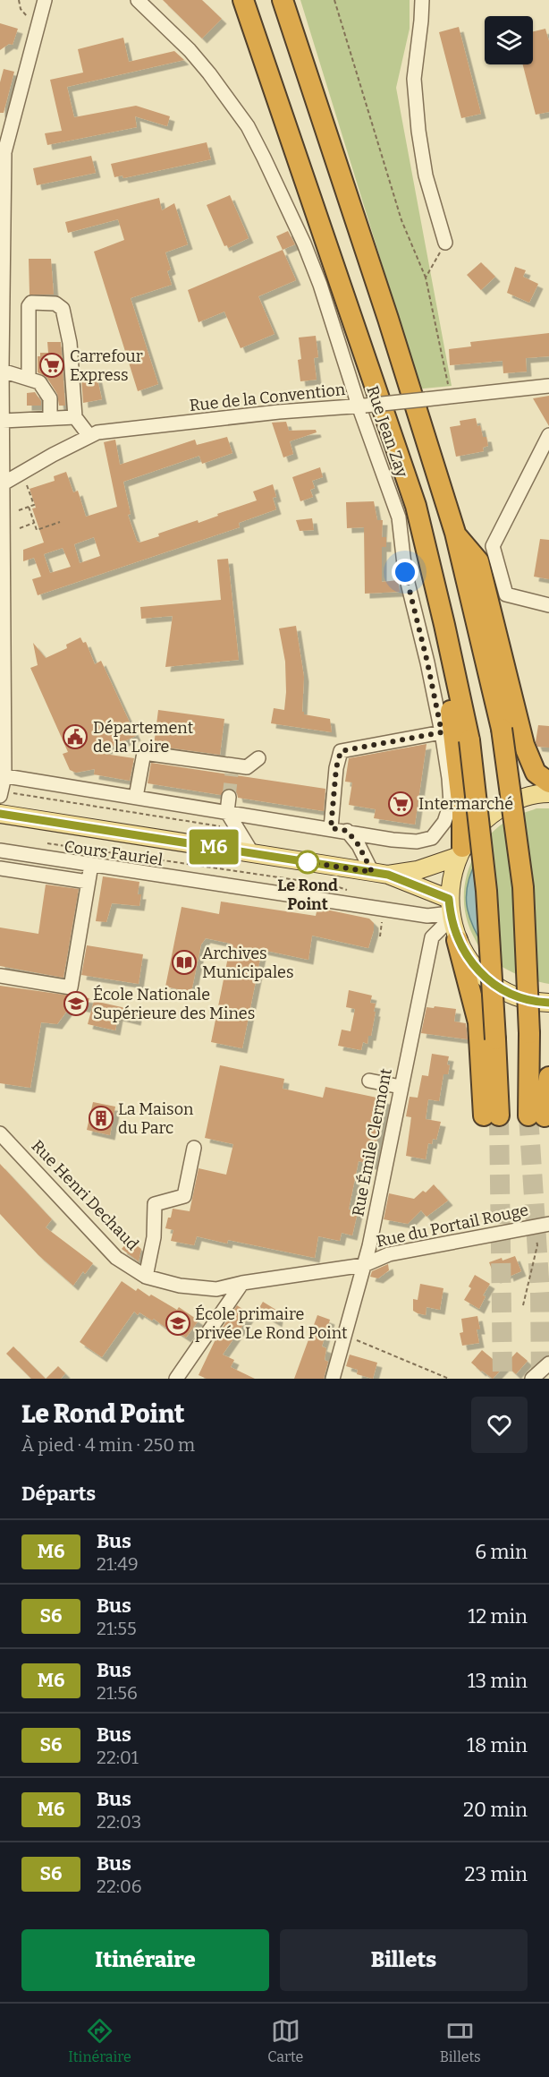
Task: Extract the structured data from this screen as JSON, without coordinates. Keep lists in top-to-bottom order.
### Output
{
  "streets": {
    "main road": ["Cours Fauriel"],
    "street": [
      "Rue de la Convention",
      "Rue Jean Zay",
      "Rue Émile Clermont",
      "Rue Henri Dechaud",
      "Rue du Portail Rouge"
    ]
  },
  "crossings": [
    ["Rue de la Convention", "Rue Jean Zay"],
    ["Cours Fauriel", "Rue Émile Clermont"],
    ["Rue Émile Clermont", "Rue Henri Dechaud"],
    ["Rue Émile Clermont", "Rue du Portail Rouge"],
    ["Rue Henri Dechaud", "Rue du Portail Rouge"]
  ],
  "places": {
    "supermarket": ["Carrefour Express", "Intermarché"],
    "public building": ["Département de la Loire"],
    "other": ["Le Rond Point"],
    "library": ["Archives Municipales"],
    "school or university": ["École Nationale Supérieure des Mines", "École primaire privée Le Rond Point"],
    "building": ["La Maison du Parc"]
  },
  "lines": ["bus line M6"],
  "page": {
    "on_map": "M6",
    "heading": [
      ["Le Rond Point", "À pied · 4 min · 250 m"],
      "Départs"
    ],
    "list": [
      {
        "mark": "M6",
        "name": "Bus",
        "note": "21:49",
        "value": "6 min"
      },
      {
        "mark": "S6",
        "name": "Bus",
        "note": "21:55",
        "value": "12 min"
      },
      {
        "mark": "M6",
        "name": "Bus",
        "note": "21:56",
        "value": "13 min"
      },
      {
        "mark": "S6",
        "name": "Bus",
        "note": "22:01",
        "value": "18 min"
      },
      {
        "mark": "M6",
        "name": "Bus",
        "note": "22:03",
        "value": "20 min"
      },
      {
        "mark": "S6",
        "name": "Bus",
        "note": "22:06",
        "value": "23 min"
      }
    ],
    "buttons": ["Itinéraire", "Billets"],
    "tabs": ["Itinéraire", "Carte", "Billets"]
  }
}
